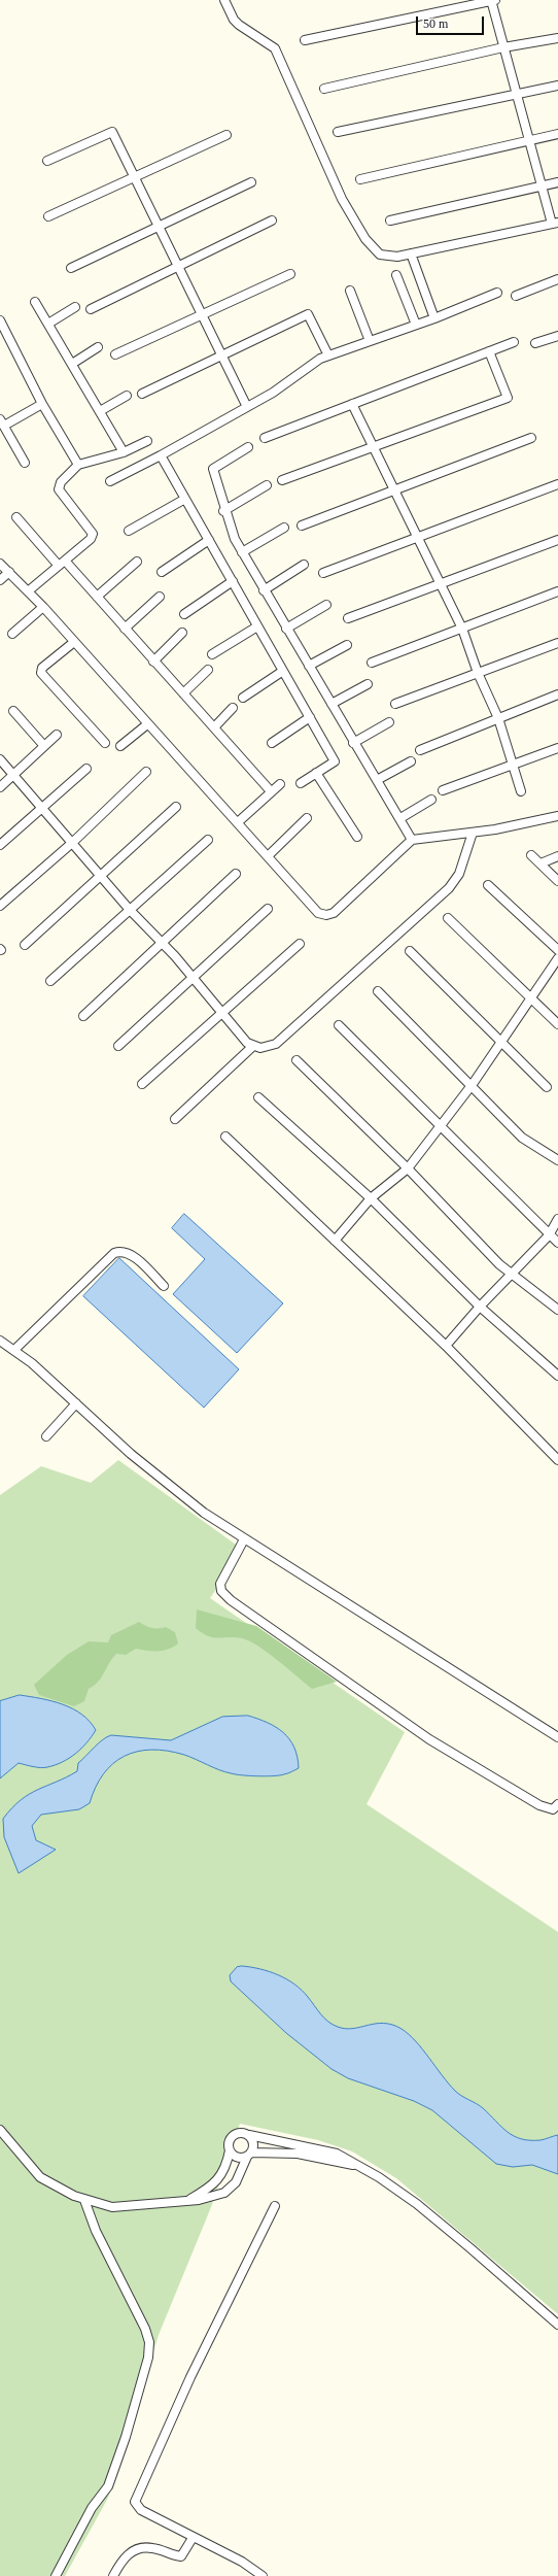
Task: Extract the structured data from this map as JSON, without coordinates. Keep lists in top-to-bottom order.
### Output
{
  "scale_bar": "50 m"
}
